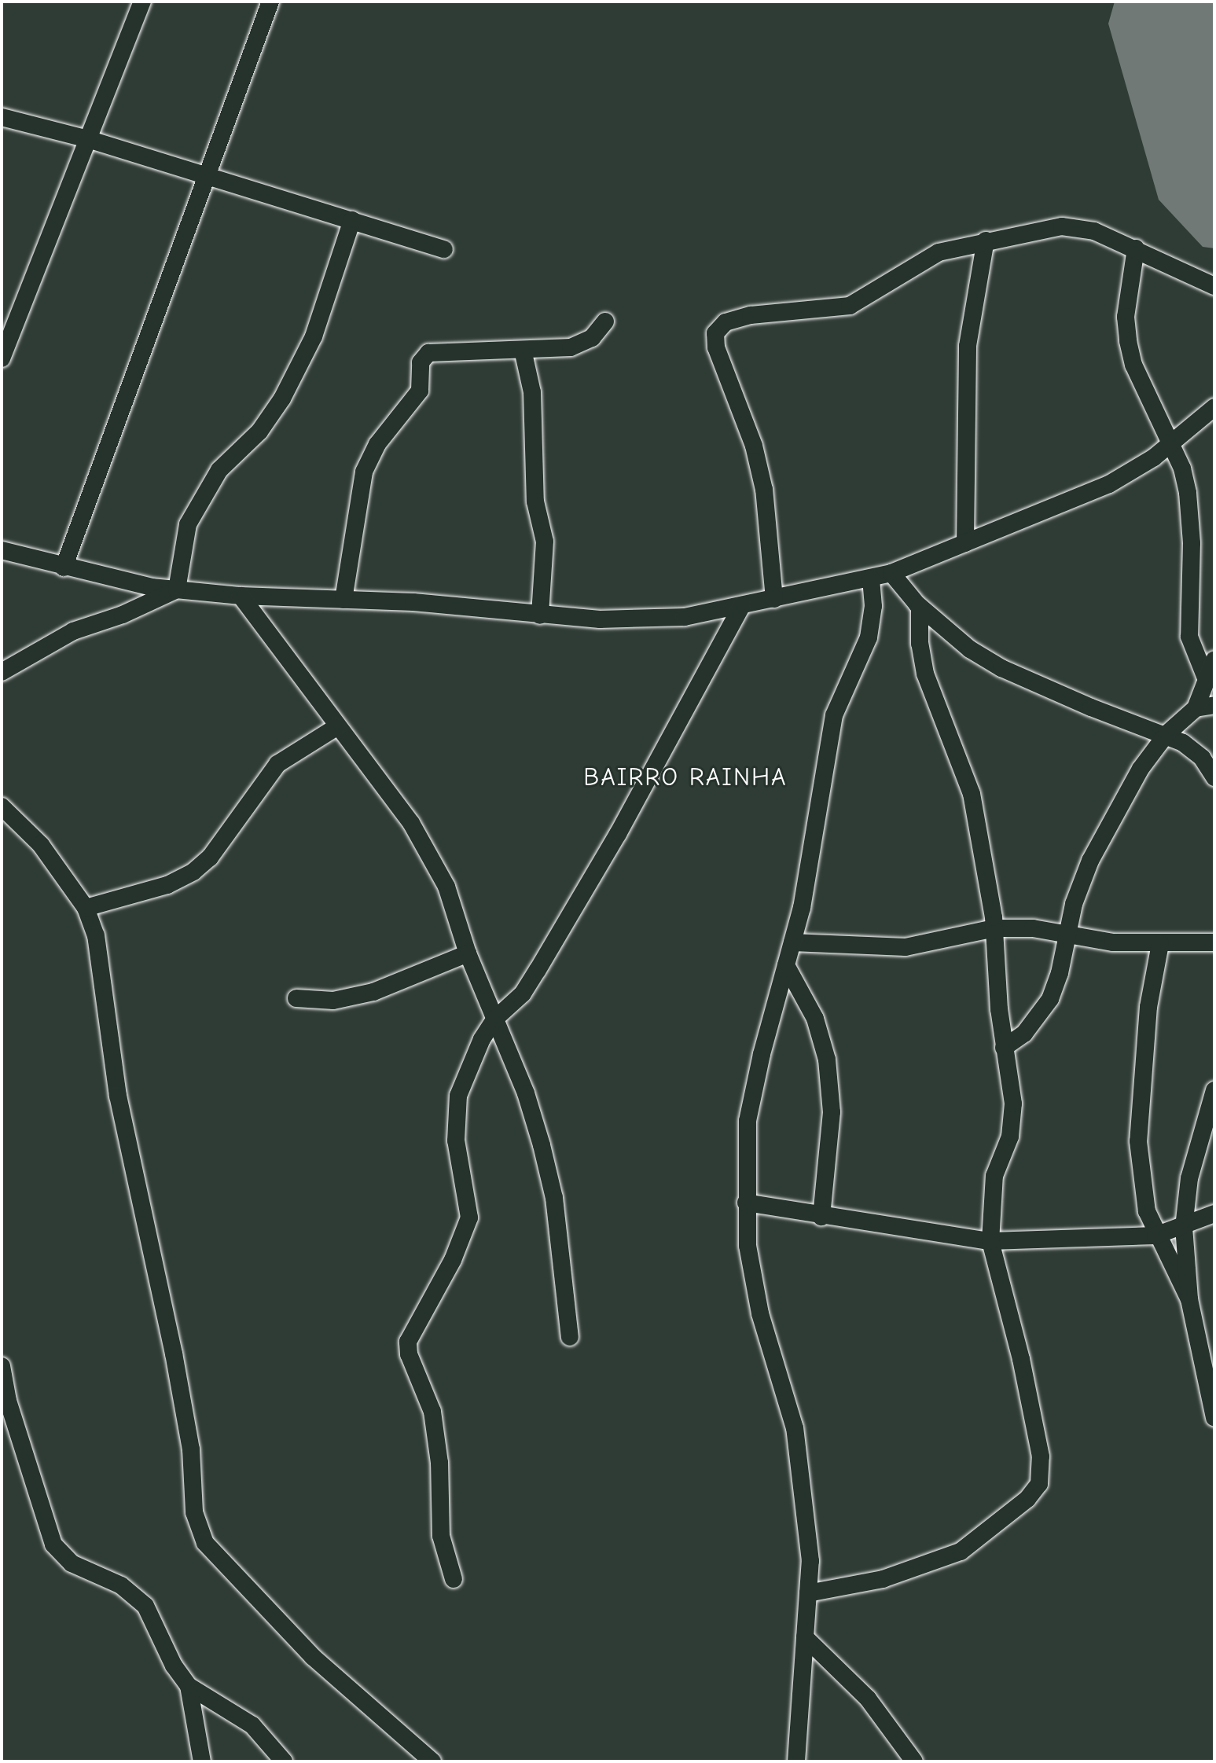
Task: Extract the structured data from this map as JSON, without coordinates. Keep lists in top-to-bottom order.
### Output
{
  "districts": ["BAIRRO RAINHA"]
}
